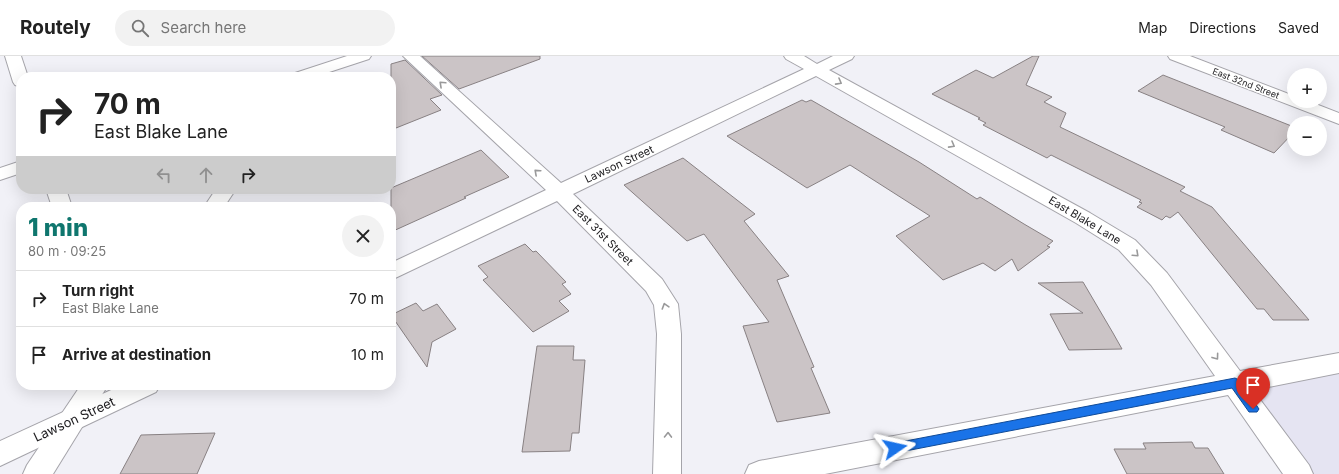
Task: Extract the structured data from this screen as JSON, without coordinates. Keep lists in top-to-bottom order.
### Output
{
  "streets": {
    "street": [
      "East 32nd Street",
      "Lawson Street",
      "East Blake Lane",
      "East 31st Street"
    ]
  },
  "crossings": [
    ["Lawson Street", "East Blake Lane"],
    ["Lawson Street", "East 31st Street"]
  ],
  "one_way": ["East Blake Lane", "East 31st Street"],
  "page": {
    "header": "Routely",
    "search": "Search here",
    "nav": ["Map", "Directions", "Saved"],
    "map_buttons": ["+", "−"],
    "turn": ["70 m", "East Blake Lane"],
    "heading": ["1 min", "80 m · 09:25"],
    "list": [
      {
        "name": "Turn right",
        "note": "East Blake Lane",
        "value": "70 m"
      },
      {
        "name": "Arrive at destination",
        "value": "10 m"
      }
    ]
  }
}
